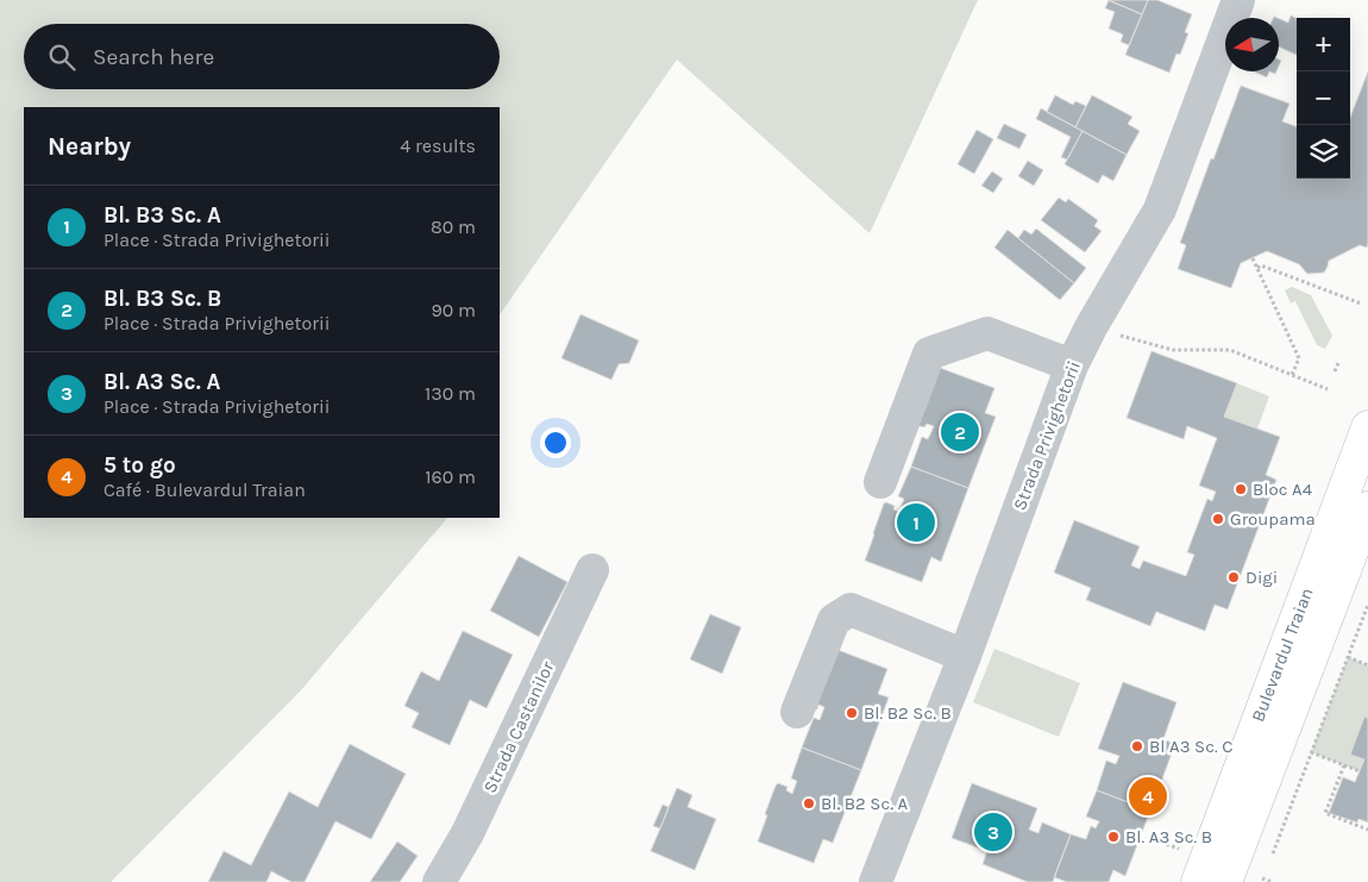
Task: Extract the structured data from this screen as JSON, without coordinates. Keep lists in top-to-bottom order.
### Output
{
  "streets": {
    "main road": ["Bulevardul Traian"],
    "street": ["Strada Privighetorii", "Strada Castanilor"]
  },
  "places": [
    "Bloc A4",
    "Groupama",
    "Digi",
    "Bl. B2 Sc. B",
    "Bl A3 Sc. C",
    "Bl. B2 Sc. A",
    "Bl. A3 Sc. B"
  ],
  "north": "left",
  "page": {
    "map_buttons": ["+", "−"],
    "search": "Search here",
    "heading": ["Nearby", "4 results"],
    "list": [
      {
        "mark": "1",
        "name": "Bl. B3 Sc. A",
        "note": "Place · Strada Privighetorii",
        "value": "80 m"
      },
      {
        "mark": "2",
        "name": "Bl. B3 Sc. B",
        "note": "Place · Strada Privighetorii",
        "value": "90 m"
      },
      {
        "mark": "3",
        "name": "Bl. A3 Sc. A",
        "note": "Place · Strada Privighetorii",
        "value": "130 m"
      },
      {
        "mark": "4",
        "name": "5 to go",
        "note": "Café · Bulevardul Traian",
        "value": "160 m"
      }
    ],
    "pins": [
      "2",
      "1",
      "4",
      "3"
    ]
  }
}
